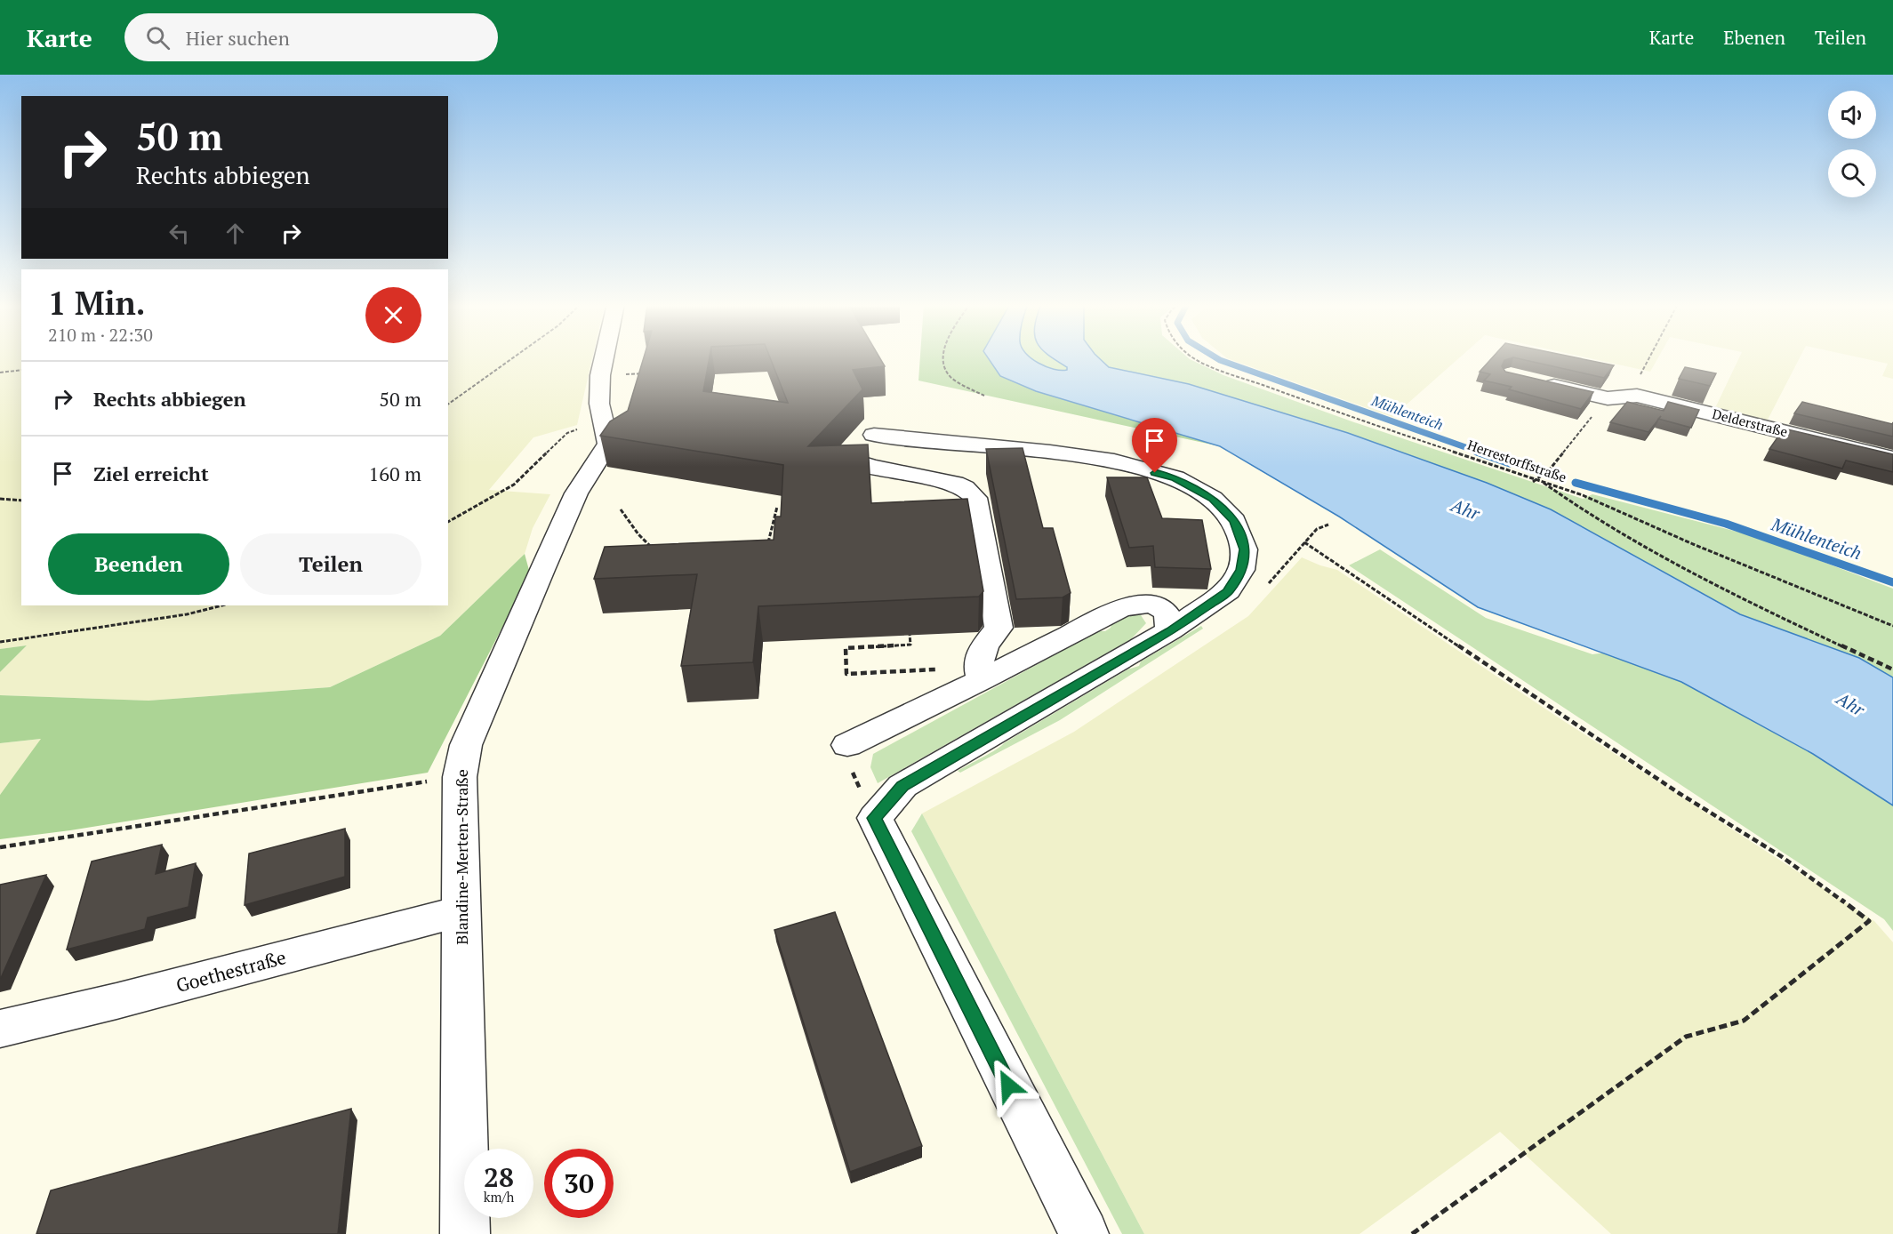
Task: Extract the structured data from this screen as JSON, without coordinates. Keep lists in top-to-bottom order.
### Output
{
  "streets": {
    "street": ["Delderstraße", "Blandine-Merten-Straße", "Goethestraße"],
    "path": ["Herrestorffstraße"]
  },
  "crossings": [
    ["Blandine-Merten-Straße", "Goethestraße"]
  ],
  "water": ["Mühlenteich", "Ahr"],
  "page": {
    "header": "Karte",
    "search": "Hier suchen",
    "nav": ["Karte", "Ebenen", "Teilen"],
    "turn": ["50 m", "Rechts abbiegen"],
    "heading": ["1 Min.", "210 m · 22:30"],
    "list": [
      {
        "name": "Rechts abbiegen",
        "value": "50 m"
      },
      {
        "name": "Ziel erreicht",
        "value": "160 m"
      }
    ],
    "buttons": ["Beenden", "Teilen"],
    "speed": "28 km/h",
    "limit": "30"
  }
}
